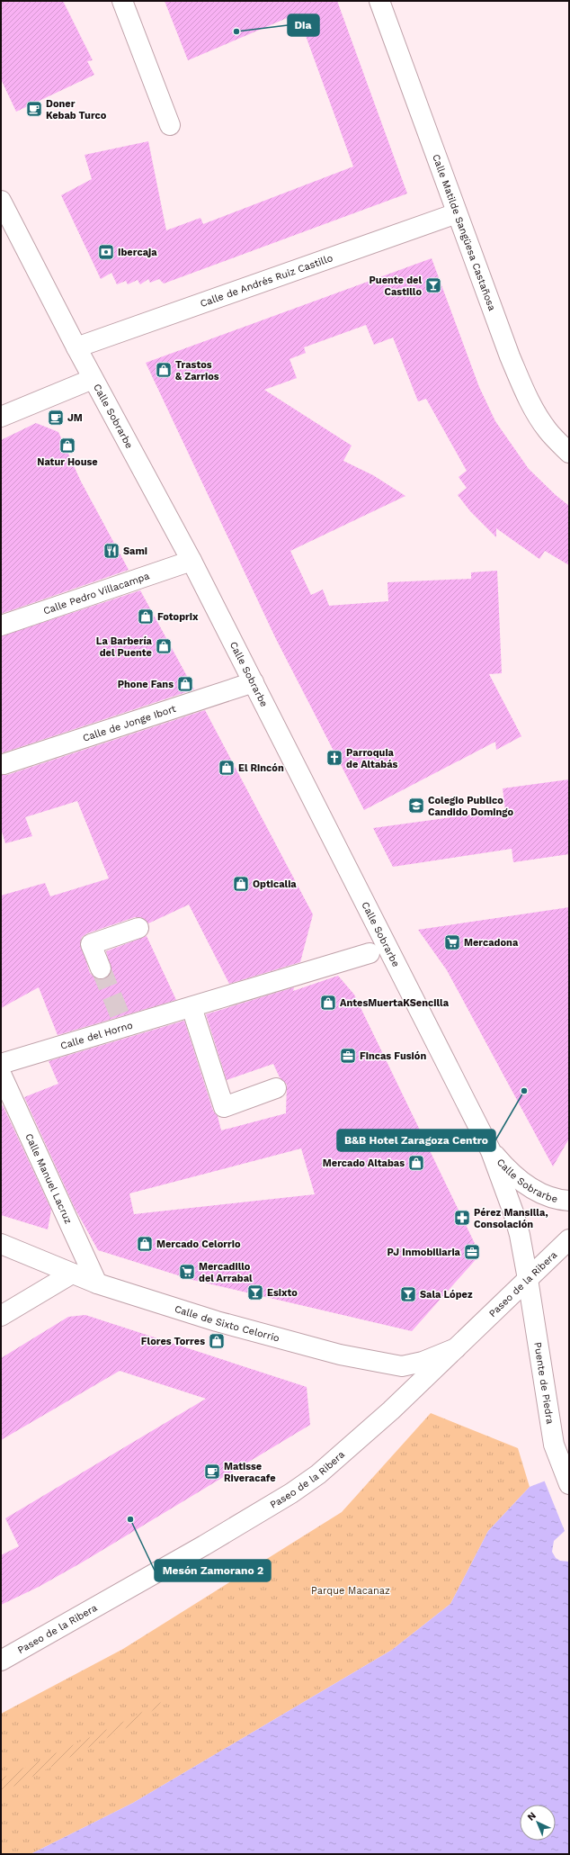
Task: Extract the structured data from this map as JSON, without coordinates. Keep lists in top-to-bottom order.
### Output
{
  "streets": {
    "street": [
      "Calle Matilde Sangüesa Castañosa",
      "Calle de Andrés Ruiz Castillo",
      "Calle Sobrarbe",
      "Calle Pedro Villacampa",
      "Calle de Jonge Ibort",
      "Calle del Horno",
      "Calle Manuel Lacruz",
      "Paseo de la Ribera",
      "Calle de Sixto Celorrio",
      "Puente de Piedra"
    ]
  },
  "crossings": [
    ["Calle Matilde Sangüesa Castañosa", "Calle de Andrés Ruiz Castillo"],
    ["Calle de Andrés Ruiz Castillo", "Calle Sobrarbe"],
    ["Calle Sobrarbe", "Calle Pedro Villacampa"],
    ["Calle Sobrarbe", "Calle de Jonge Ibort"],
    ["Calle Sobrarbe", "Paseo de la Ribera"],
    ["Calle Sobrarbe", "Puente de Piedra"],
    ["Calle Manuel Lacruz", "Calle de Sixto Celorrio"],
    ["Paseo de la Ribera", "Calle de Sixto Celorrio"],
    ["Paseo de la Ribera", "Puente de Piedra"]
  ],
  "parks": ["Parque Macanaz"],
  "places": {
    "other": ["Dia", "B&B Hotel Zaragoza Centro", "Mesón Zamorano 2"],
    "cafe": ["Doner Kebab Turco", "JM", "Matisse Riveracafe"],
    "bank": ["Ibercaja"],
    "bar": ["Puente del Castillo", "Esixto", "Sala López"],
    "shop": [
      "Trastos & Zarrios",
      "Natur House",
      "Fotoprix",
      "La Barbería del Puente",
      "Phone Fans",
      "El Rincón",
      "Opticalia",
      "AntesMuertaKSencilla",
      "Mercado Altabas",
      "Mercado Celorrio",
      "Flores Torres"
    ],
    "restaurant": ["Sami"],
    "church": ["Parroquia de Altabás"],
    "school or university": ["Colegio Publico Candido Domingo"],
    "supermarket": ["Mercadona", "Mercadillo del Arrabal"],
    "office": ["Fincas Fusión", "PJ Inmobiliaria"],
    "pharmacy": ["Pérez Mansilla, Consolación"]
  },
  "north": "top left"
}
